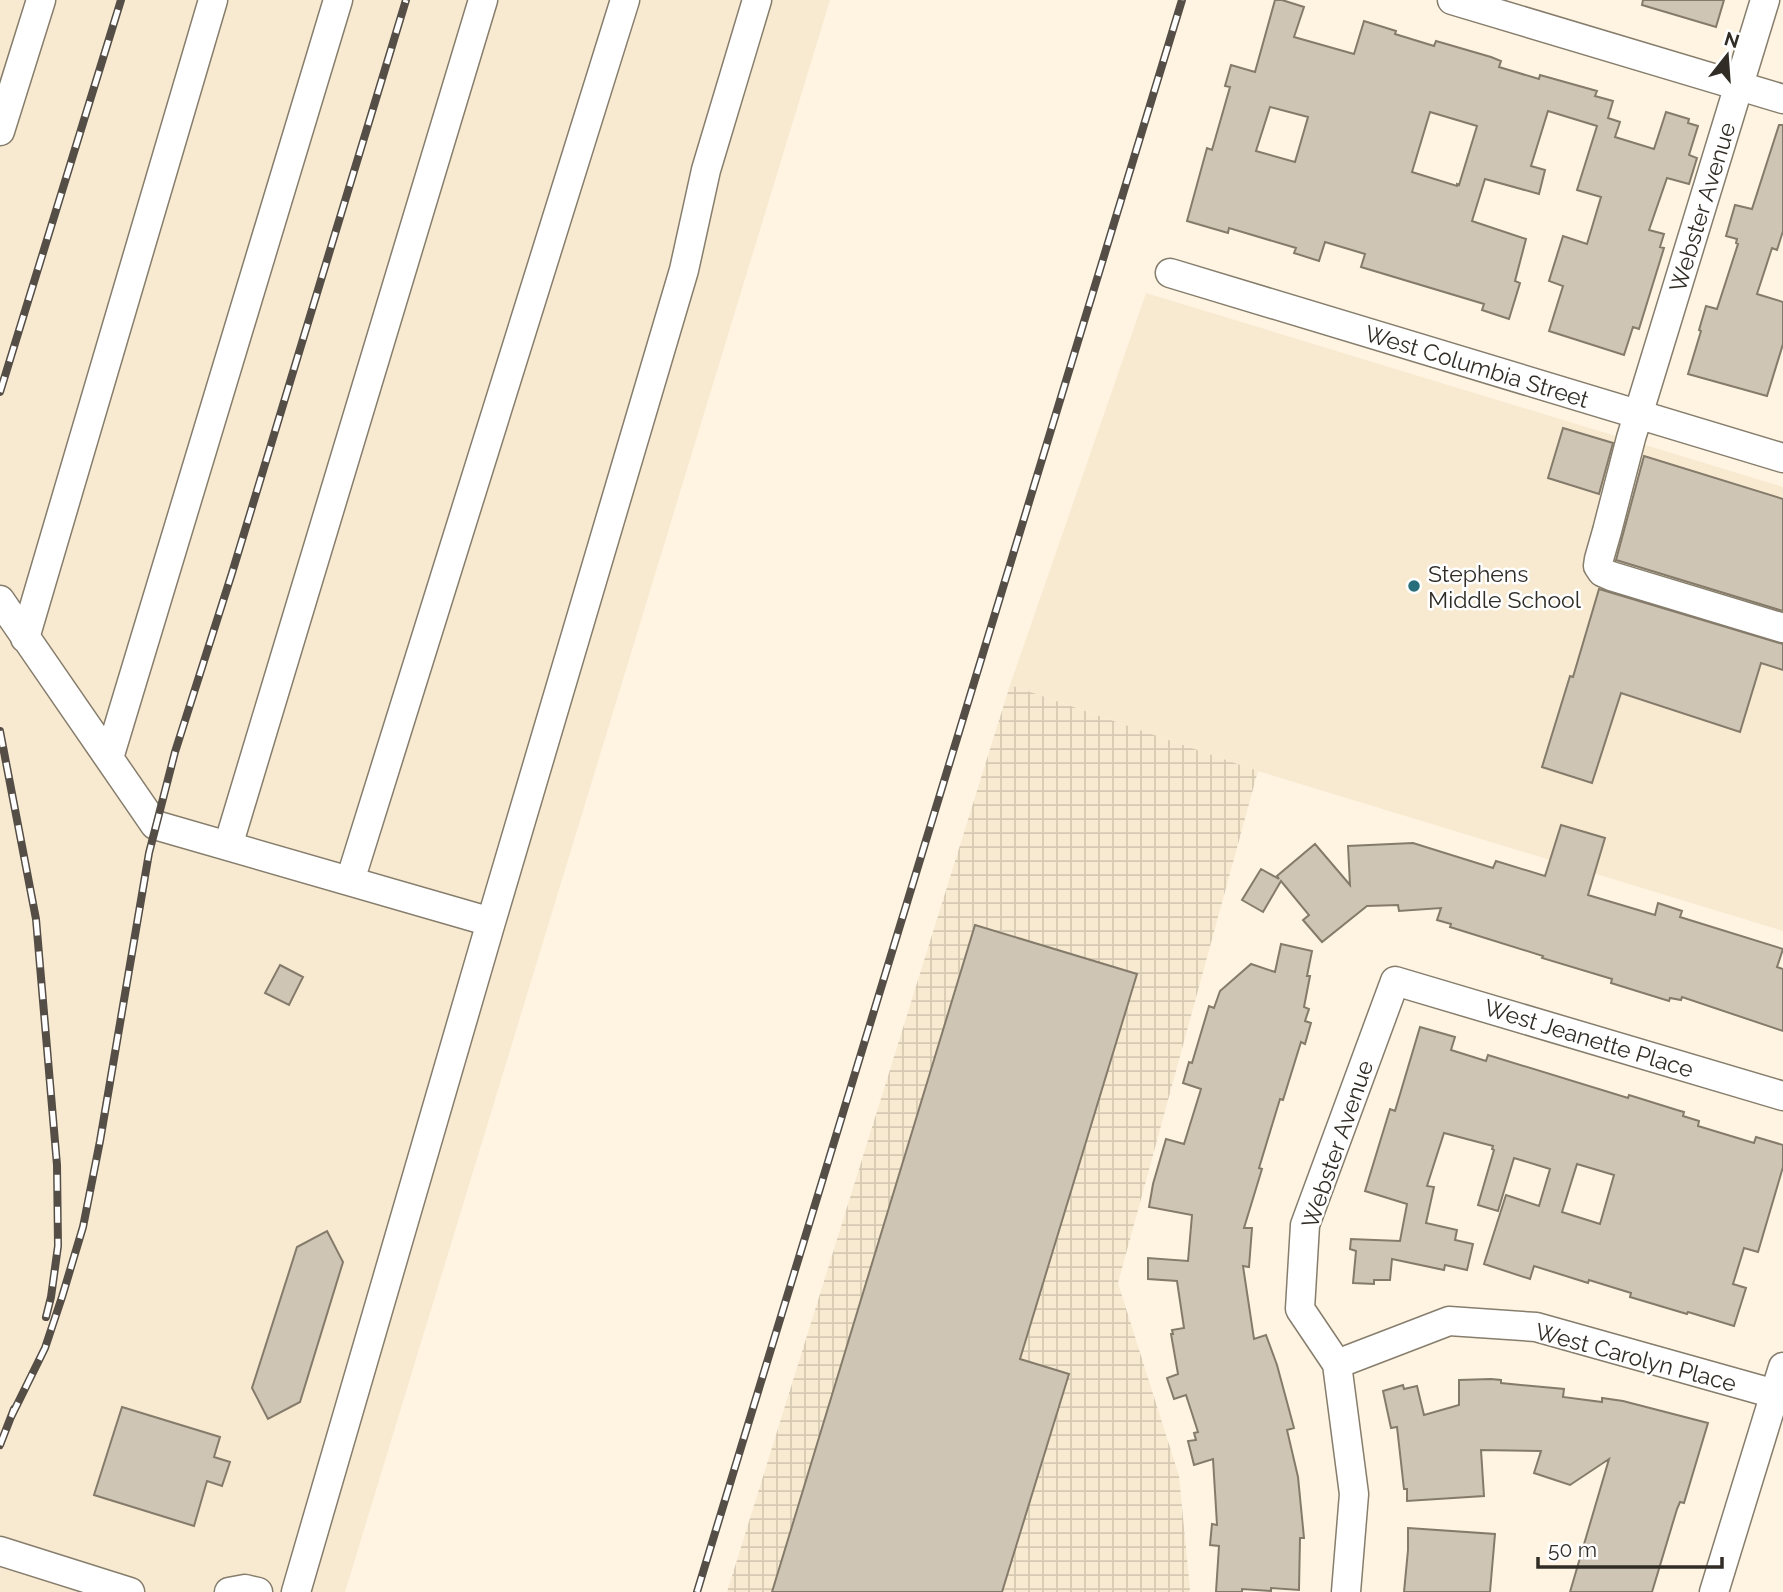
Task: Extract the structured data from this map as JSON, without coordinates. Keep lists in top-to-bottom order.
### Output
{
  "streets": {
    "street": [
      "Webster Avenue",
      "West Columbia Street",
      "West Jeanette Place",
      "West Carolyn Place"
    ]
  },
  "crossings": [
    ["Webster Avenue", "West Columbia Street"],
    ["Webster Avenue", "West Jeanette Place"],
    ["Webster Avenue", "West Carolyn Place"]
  ],
  "places": ["Stephens Middle School"],
  "scale_bar": "50 m",
  "north": "top"
}
